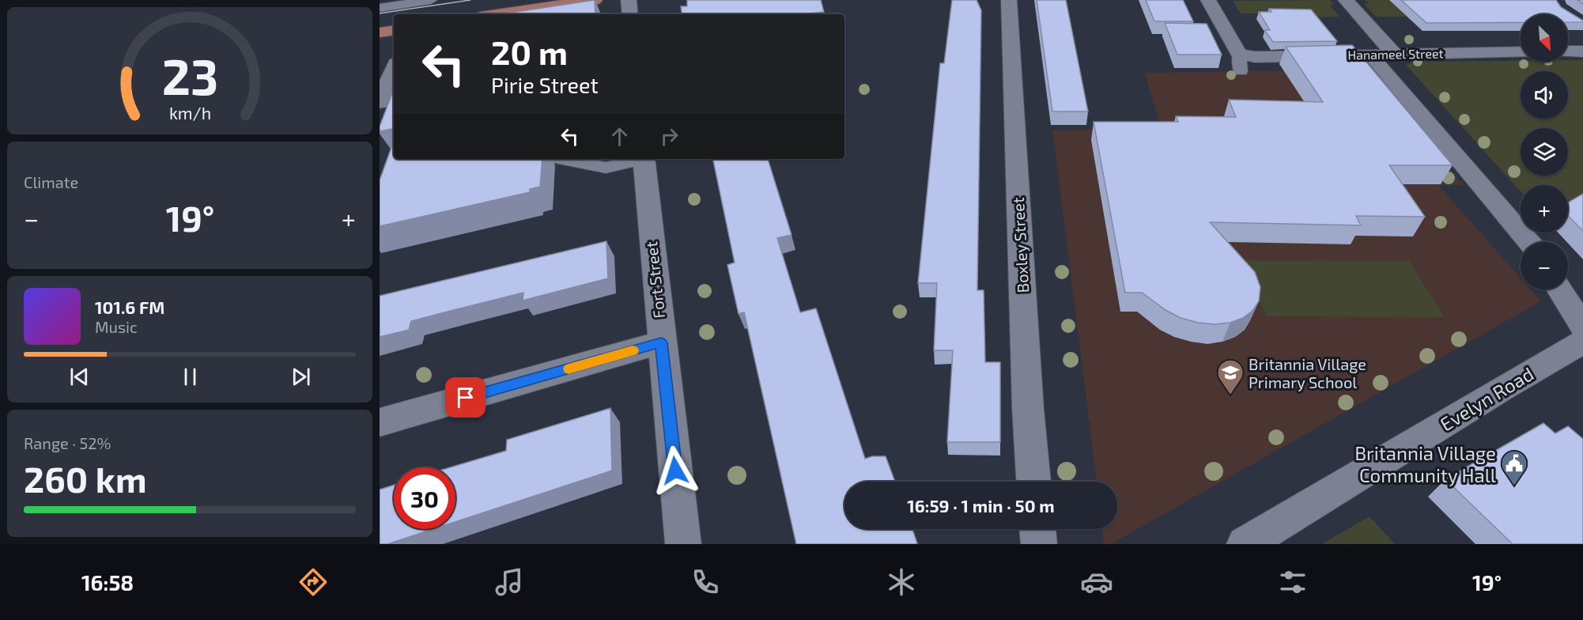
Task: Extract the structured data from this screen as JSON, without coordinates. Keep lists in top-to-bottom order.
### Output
{
  "streets": {
    "street": [
      "Hanameel Street",
      "Boxley Street",
      "Fort Street",
      "Evelyn Road"
    ]
  },
  "places": {
    "school or university": ["Britannia Village Primary School"],
    "public building": ["Britannia Village Community Hall"]
  },
  "north": "bottom right",
  "page": {
    "map_buttons": ["+", "−"],
    "turn": ["20 m", "Pirie Street"],
    "tile": [
      "Climate",
      ["Range · 52%", "260 km"]
    ],
    "heat": ["−", "19°", "+"],
    "song": ["101.6 FM", "Music"],
    "limit": "30",
    "trip": "16:59 · 1 min · 50 m",
    "tabs": ["16:58", "19°"],
    "gauge": ["23", "km/h"]
  }
}
